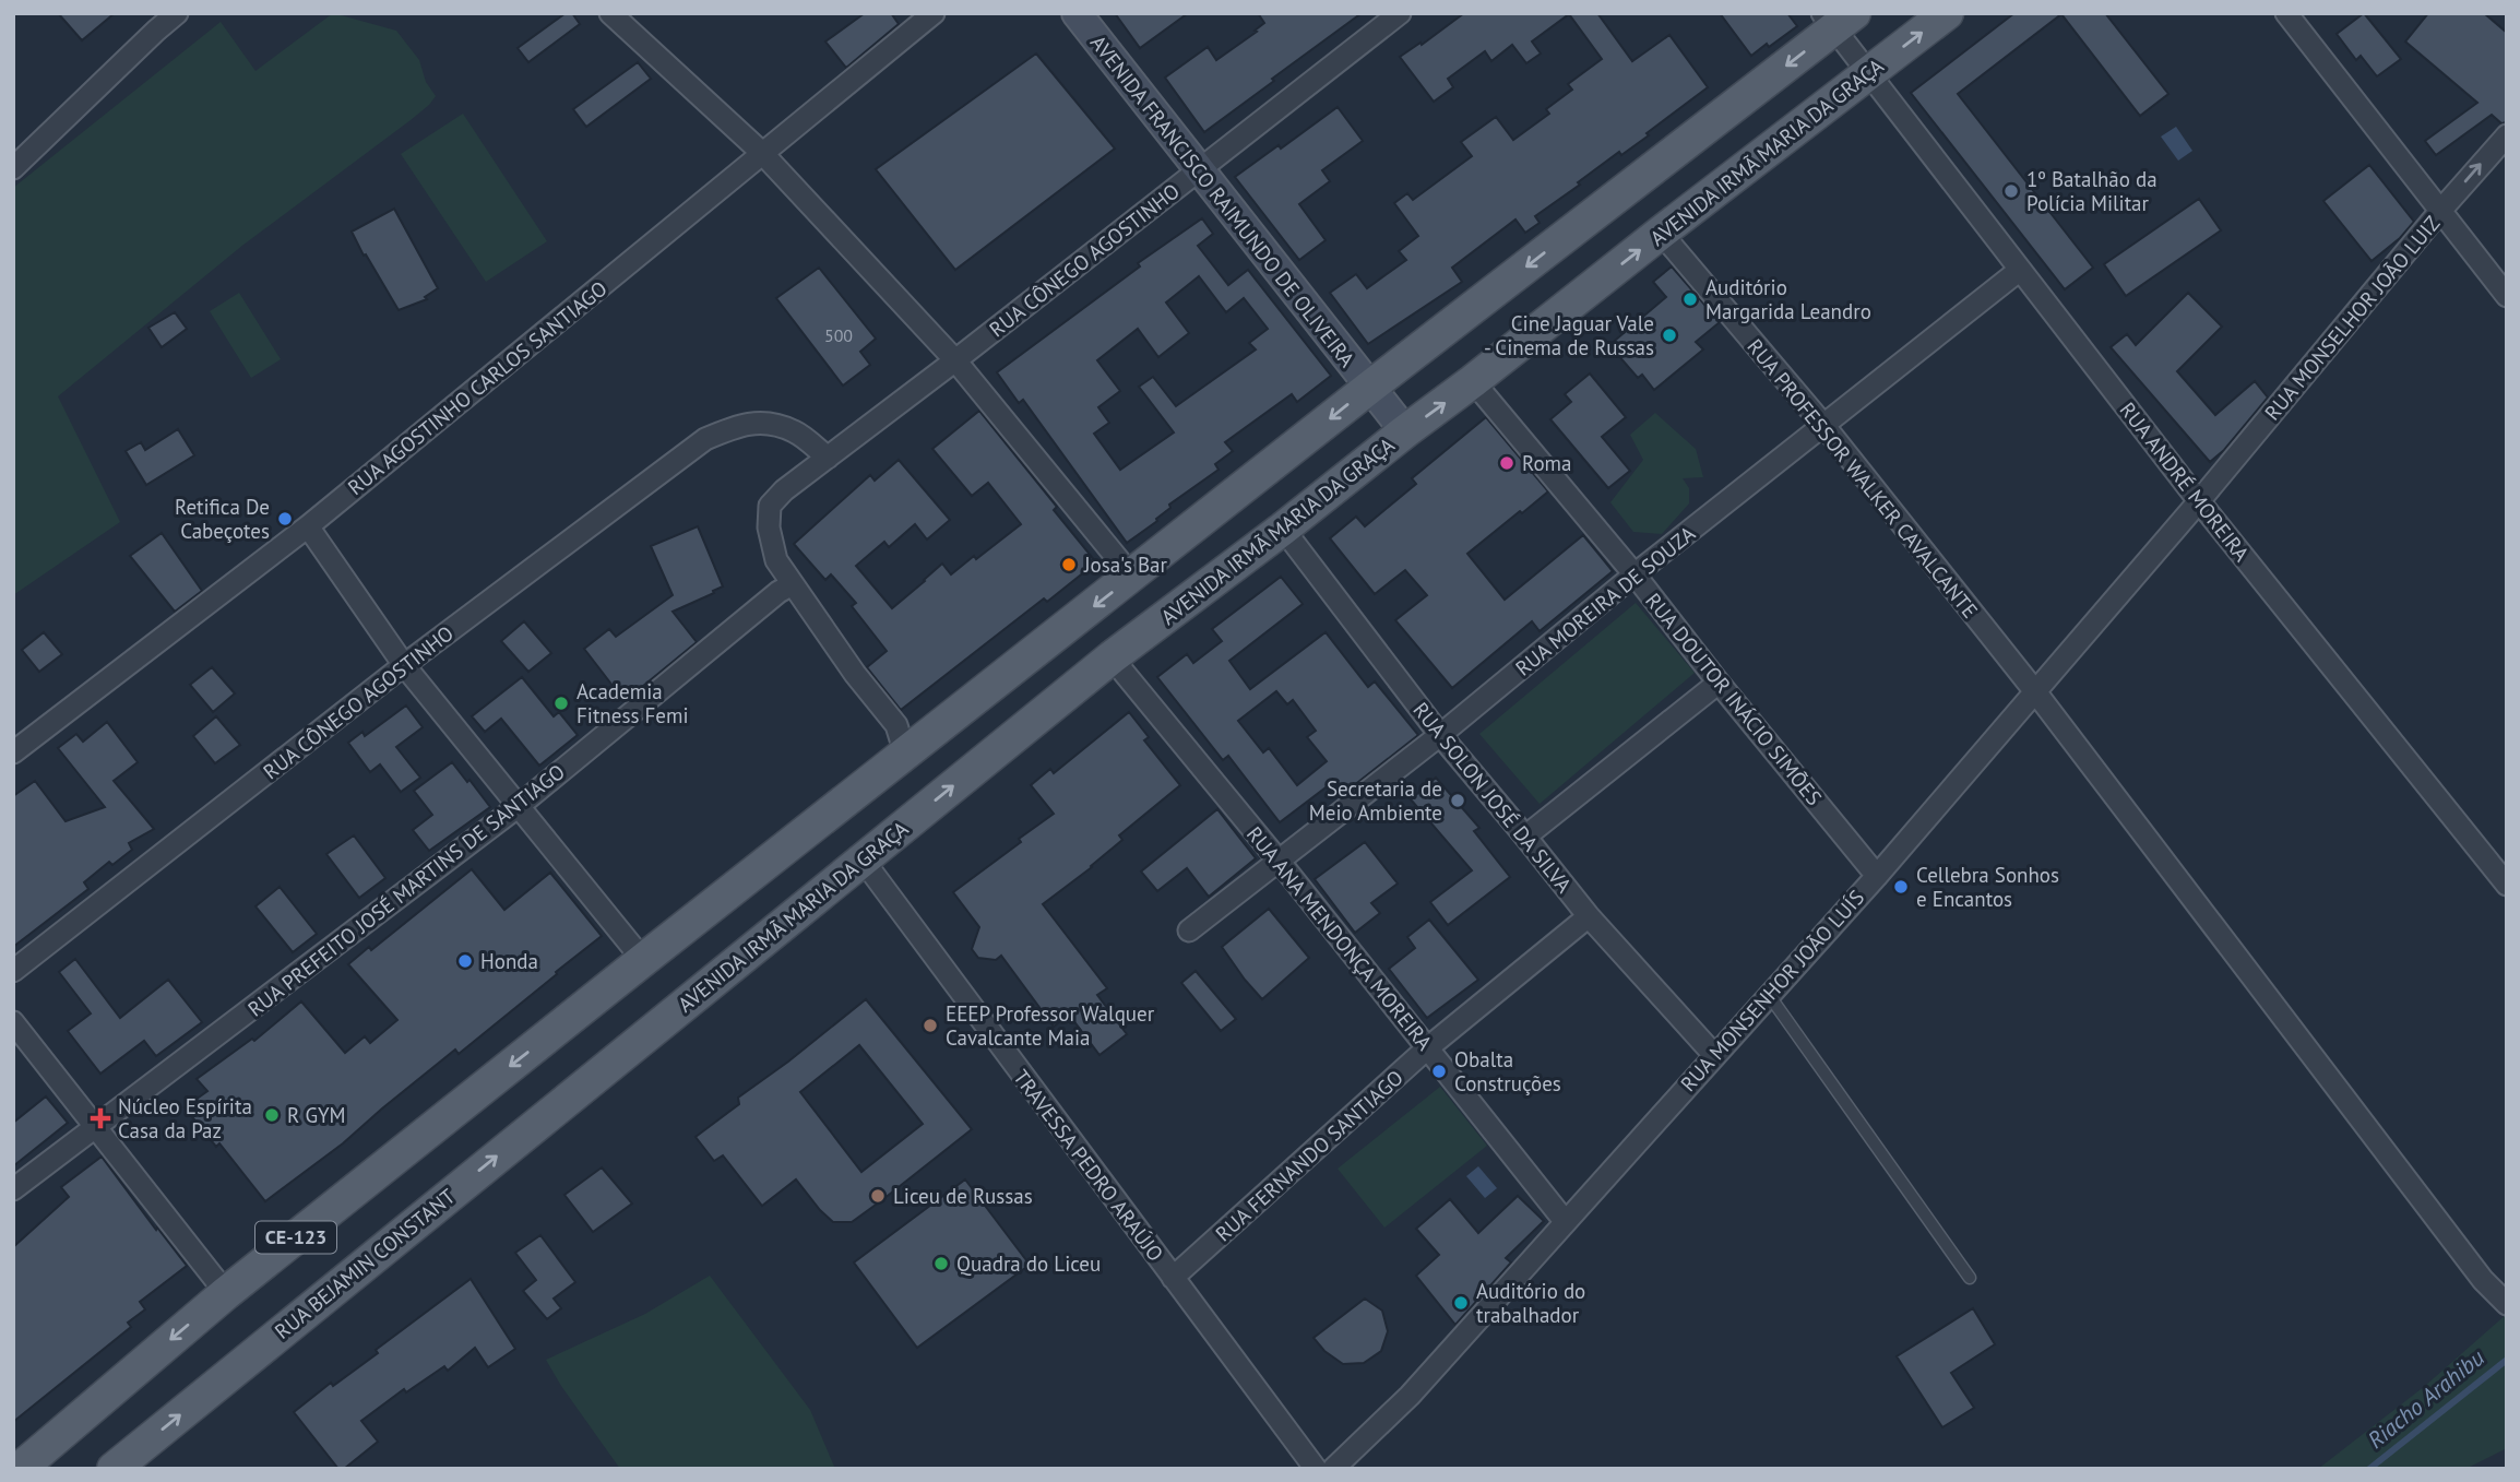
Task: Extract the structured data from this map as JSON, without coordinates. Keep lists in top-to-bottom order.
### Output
{
  "streets": {
    "main road": ["AVENIDA IRMÃ MARIA DA GRAÇA", "CE-123", "RUA BEJAMIN CONSTANT"],
    "street": [
      "AVENIDA FRANCISCO RAIMUNDO DE OLIVEIRA",
      "RUA CÔNEGO AGOSTINHO",
      "RUA MONSELHOR JOÃO LUIZ",
      "RUA AGOSTINHO CARLOS SANTIAGO",
      "RUA PROFESSOR WALKER CAVALCANTE",
      "RUA ANDRÉ MOREIRA",
      "RUA MOREIRA DE SOUZA",
      "RUA DOUTOR INÁCIO SIMÕES",
      "RUA SOLON JOSÉ DA SILVA",
      "RUA PREFEITO JOSÉ MARTINS DE SANTIAGO",
      "RUA ANA MENDONÇA MOREIRA",
      "RUA MONSENHOR JOÃO LUÍS",
      "RUA FERNANDO SANTIAGO",
      "TRAVESSA PEDRO ARAÚJO"
    ]
  },
  "crossings": [
    ["AVENIDA IRMÃ MARIA DA GRAÇA", "AVENIDA FRANCISCO RAIMUNDO DE OLIVEIRA"],
    ["AVENIDA IRMÃ MARIA DA GRAÇA", "RUA PROFESSOR WALKER CAVALCANTE"],
    ["AVENIDA IRMÃ MARIA DA GRAÇA", "RUA ANDRÉ MOREIRA"],
    ["AVENIDA IRMÃ MARIA DA GRAÇA", "RUA DOUTOR INÁCIO SIMÕES"],
    ["AVENIDA IRMÃ MARIA DA GRAÇA", "RUA SOLON JOSÉ DA SILVA"],
    ["AVENIDA IRMÃ MARIA DA GRAÇA", "RUA ANA MENDONÇA MOREIRA"],
    ["AVENIDA IRMÃ MARIA DA GRAÇA", "TRAVESSA PEDRO ARAÚJO"],
    ["AVENIDA IRMÃ MARIA DA GRAÇA", "RUA BEJAMIN CONSTANT"],
    ["AVENIDA FRANCISCO RAIMUNDO DE OLIVEIRA", "RUA CÔNEGO AGOSTINHO"],
    ["RUA CÔNEGO AGOSTINHO", "RUA PREFEITO JOSÉ MARTINS DE SANTIAGO"],
    ["RUA MONSELHOR JOÃO LUIZ", "RUA ANDRÉ MOREIRA"],
    ["RUA MONSELHOR JOÃO LUIZ", "RUA MONSENHOR JOÃO LUÍS"],
    ["RUA PROFESSOR WALKER CAVALCANTE", "RUA MOREIRA DE SOUZA"],
    ["RUA PROFESSOR WALKER CAVALCANTE", "RUA MONSENHOR JOÃO LUÍS"],
    ["RUA ANDRÉ MOREIRA", "RUA MOREIRA DE SOUZA"],
    ["RUA ANDRÉ MOREIRA", "RUA MONSENHOR JOÃO LUÍS"],
    ["RUA MOREIRA DE SOUZA", "RUA DOUTOR INÁCIO SIMÕES"],
    ["RUA MOREIRA DE SOUZA", "RUA SOLON JOSÉ DA SILVA"],
    ["RUA MOREIRA DE SOUZA", "RUA ANA MENDONÇA MOREIRA"],
    ["RUA DOUTOR INÁCIO SIMÕES", "RUA MONSENHOR JOÃO LUÍS"],
    ["RUA SOLON JOSÉ DA SILVA", "RUA MONSENHOR JOÃO LUÍS"],
    ["RUA SOLON JOSÉ DA SILVA", "RUA FERNANDO SANTIAGO"],
    ["RUA ANA MENDONÇA MOREIRA", "RUA MONSENHOR JOÃO LUÍS"],
    ["RUA ANA MENDONÇA MOREIRA", "RUA FERNANDO SANTIAGO"],
    ["RUA FERNANDO SANTIAGO", "TRAVESSA PEDRO ARAÚJO"]
  ],
  "water": ["Riacho Arahibu"],
  "places": {
    "other": [
      "1º Batalhão da Polícia Militar",
      "Auditório Margarida Leandro",
      "Cine Jaguar Vale - Cinema de Russas",
      "Roma",
      "Retifica De Cabeçotes",
      "Josa's Bar",
      "Academia Fitness Femi",
      "Secretaria de Meio Ambiente",
      "Cellebra Sonhos e Encantos",
      "Honda",
      "EEEP Professor Walquer Cavalcante Maia",
      "Obalta Construções",
      "R GYM",
      "Liceu de Russas",
      "Quadra do Liceu",
      "Auditório do trabalhador"
    ],
    "health": ["Núcleo Espírita Casa da Paz"]
  },
  "house_numbers": ["500"]
}
